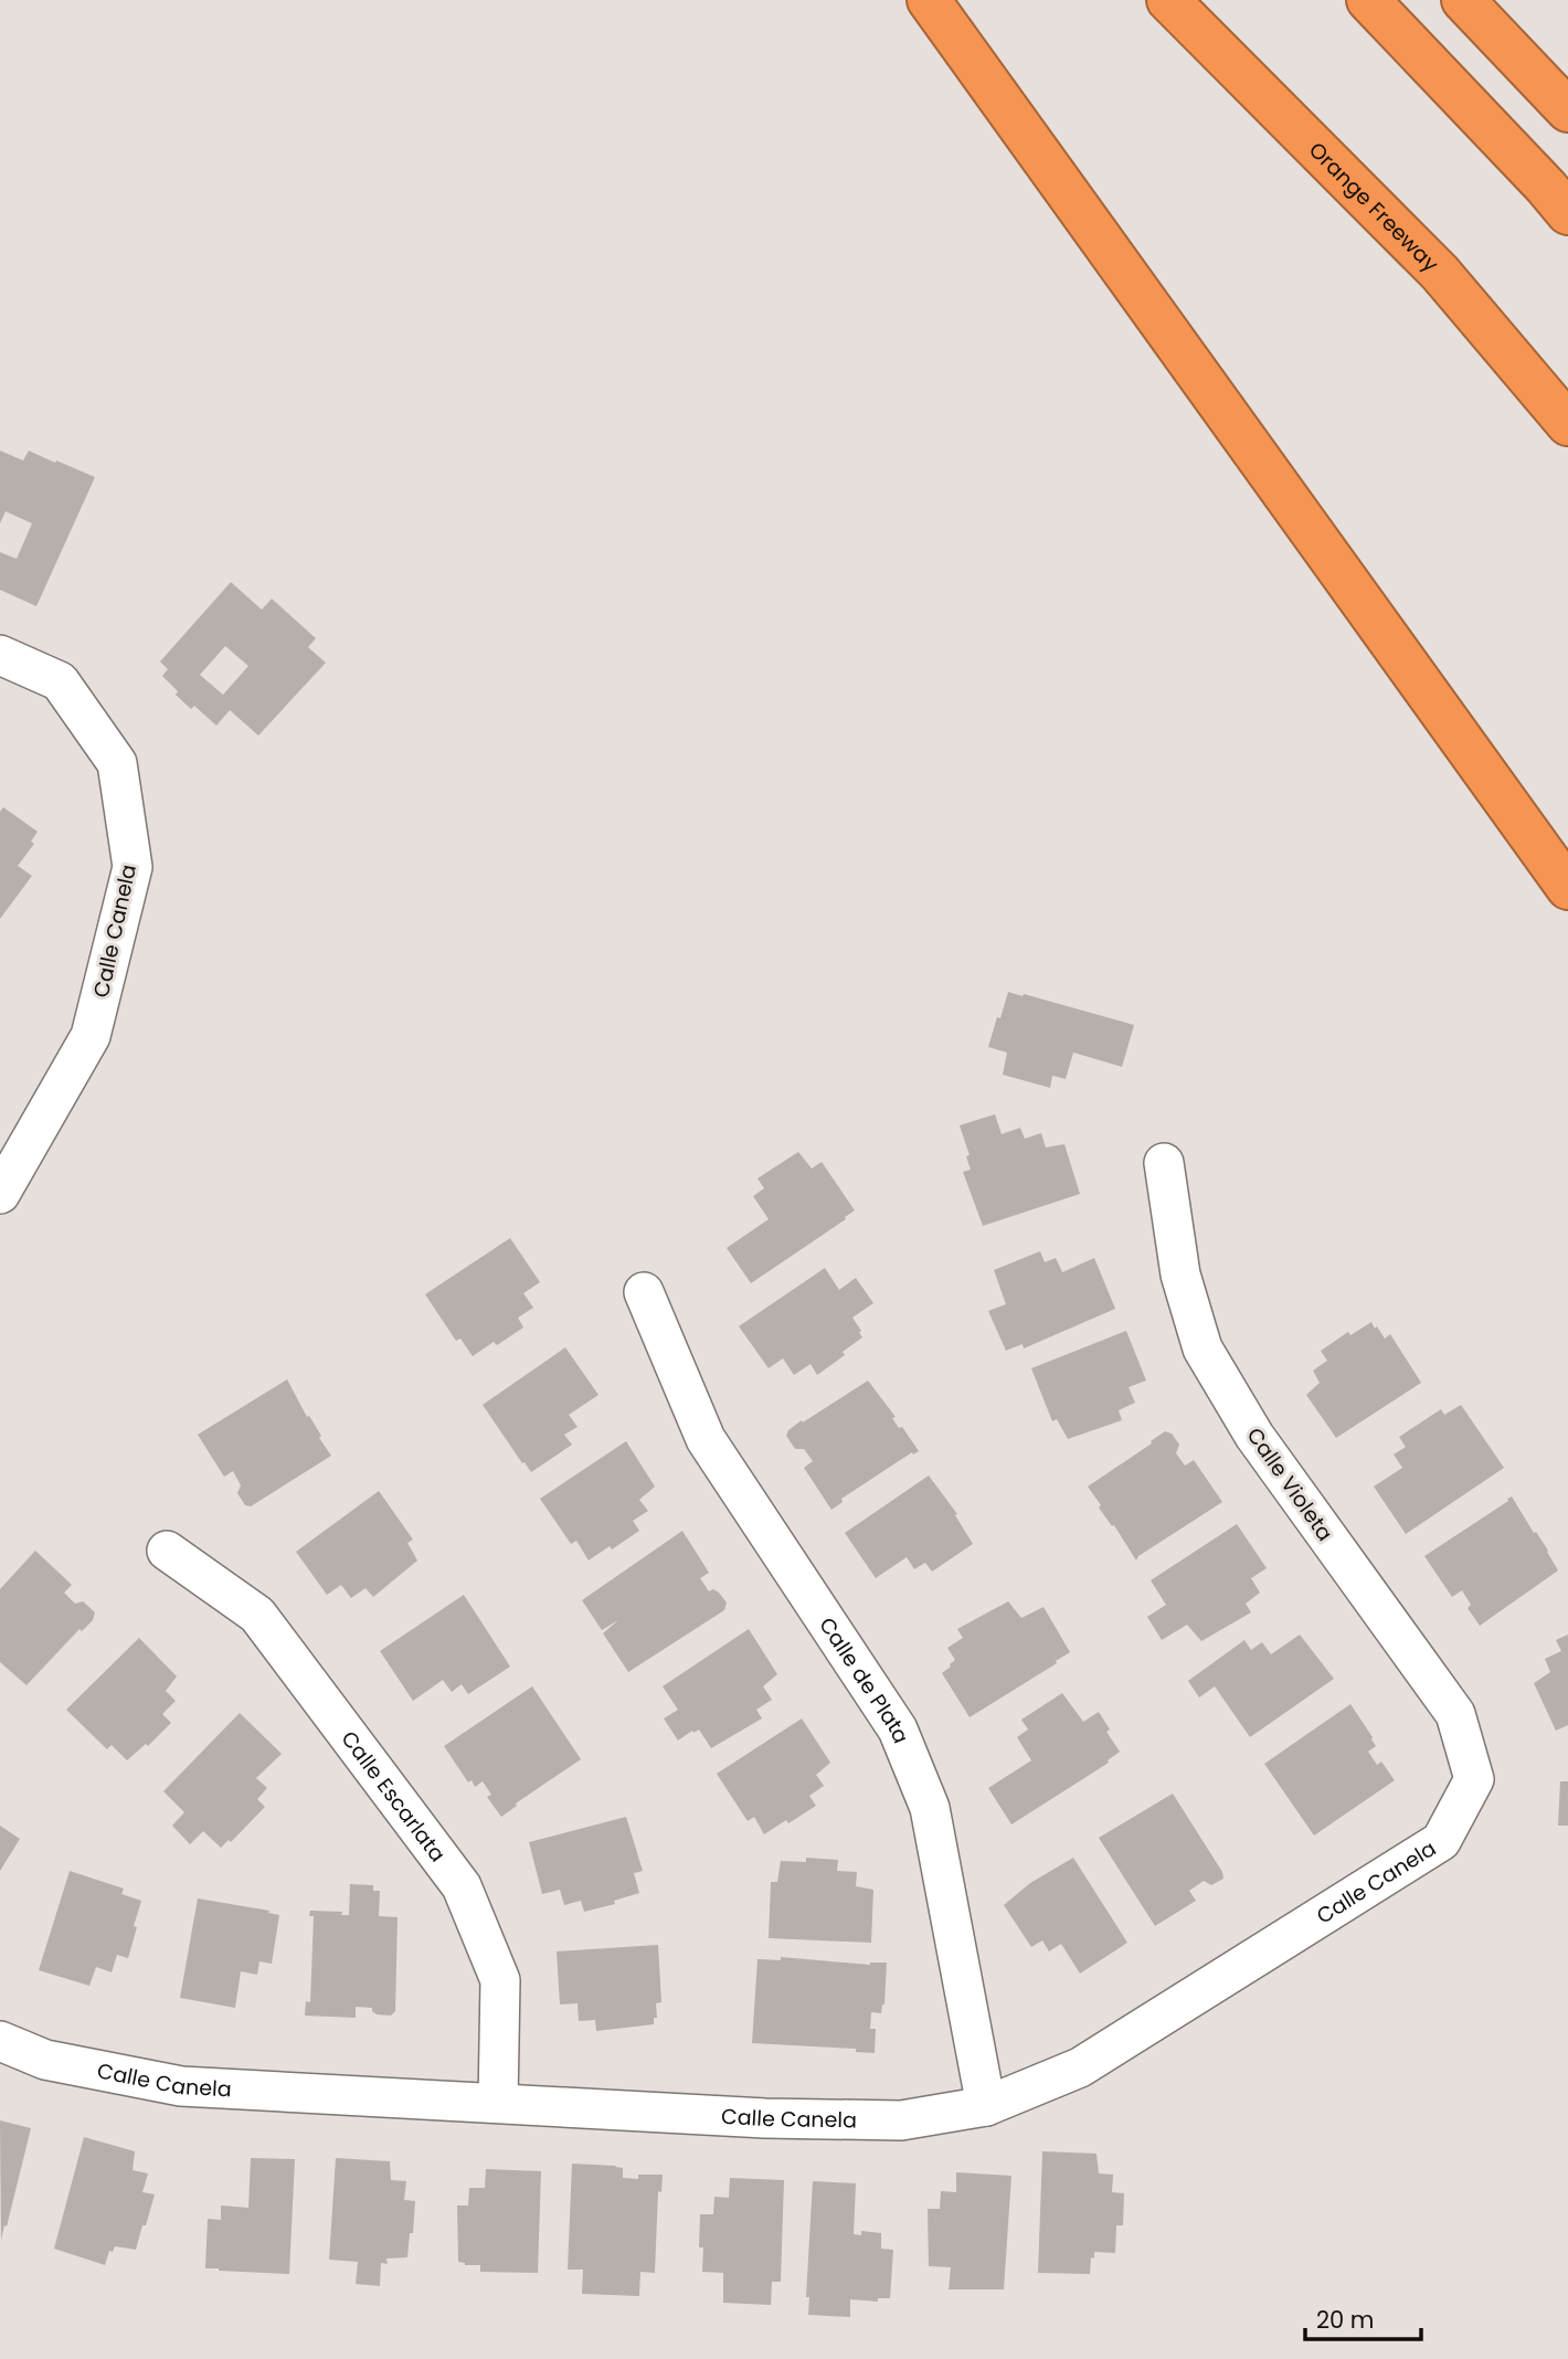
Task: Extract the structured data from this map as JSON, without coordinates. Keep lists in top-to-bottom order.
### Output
{
  "streets": {
    "highway": ["Orange Freeway"],
    "street": [
      "Calle Canela",
      "Calle Violeta",
      "Calle de Plata",
      "Calle Escarlata"
    ]
  },
  "crossings": [
    ["Calle Canela", "Calle Violeta"],
    ["Calle Canela", "Calle de Plata"],
    ["Calle Canela", "Calle Escarlata"]
  ],
  "scale_bar": "20 m"
}
